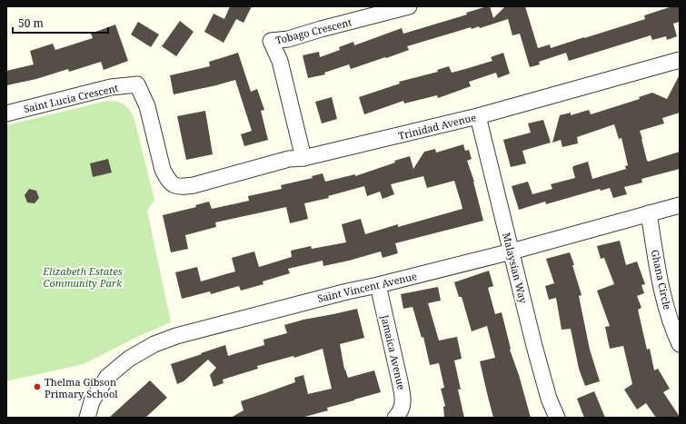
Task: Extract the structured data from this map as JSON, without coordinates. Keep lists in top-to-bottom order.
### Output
{
  "streets": {
    "street": [
      "Tobago Crescent",
      "Saint Lucia Crescent",
      "Trinidad Avenue",
      "Malaysian Way",
      "Ghana Circle",
      "Saint Vincent Avenue",
      "Jamaica Avenue"
    ]
  },
  "crossings": [
    ["Tobago Crescent", "Trinidad Avenue"],
    ["Saint Lucia Crescent", "Trinidad Avenue"],
    ["Trinidad Avenue", "Malaysian Way"],
    ["Malaysian Way", "Saint Vincent Avenue"],
    ["Ghana Circle", "Saint Vincent Avenue"],
    ["Saint Vincent Avenue", "Jamaica Avenue"]
  ],
  "parks": ["Elizabeth Estates Community Park"],
  "places": ["Thelma Gibson Primary School"],
  "scale_bar": "50 m"
}
